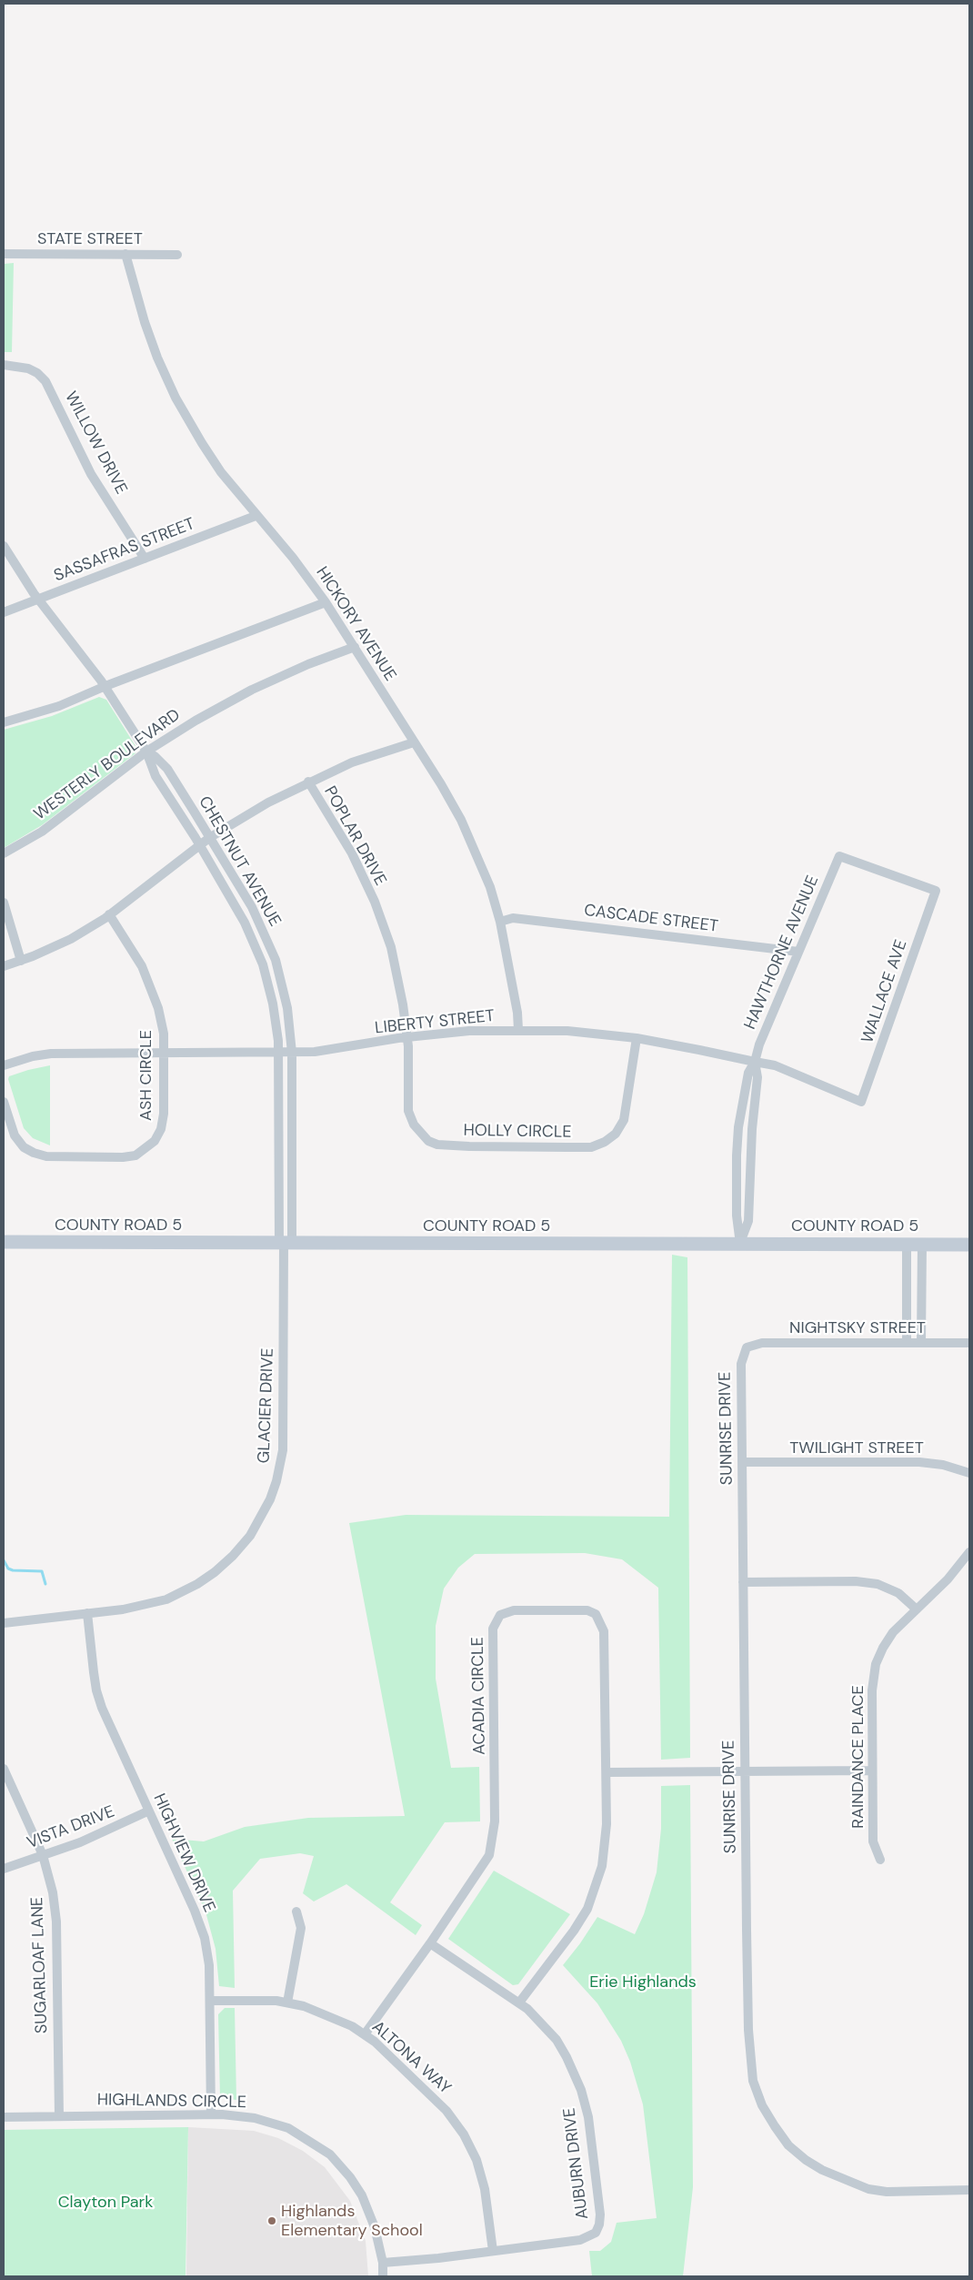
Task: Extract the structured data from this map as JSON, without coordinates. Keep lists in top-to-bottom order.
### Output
{
  "streets": {
    "street": [
      "STATE STREET",
      "WILLOW DRIVE",
      "SASSAFRAS STREET",
      "HICKORY AVENUE",
      "WESTERLY BOULEVARD",
      "POPLAR DRIVE",
      "CHESTNUT AVENUE",
      "CASCADE STREET",
      "HAWTHORNE AVENUE",
      "WALLACE AVE",
      "LIBERTY STREET",
      "ASH CIRCLE",
      "HOLLY CIRCLE",
      "COUNTY ROAD 5",
      "NIGHTSKY STREET",
      "GLACIER DRIVE",
      "SUNRISE DRIVE",
      "TWILIGHT STREET",
      "ACADIA CIRCLE",
      "RAINDANCE PLACE",
      "VISTA DRIVE",
      "HIGHVIEW DRIVE",
      "SUGARLOAF LANE",
      "ALTONA WAY",
      "HIGHLANDS CIRCLE",
      "AUBURN DRIVE"
    ]
  },
  "crossings": [
    ["STATE STREET", "HICKORY AVENUE"],
    ["WILLOW DRIVE", "SASSAFRAS STREET"],
    ["SASSAFRAS STREET", "HICKORY AVENUE"],
    ["SASSAFRAS STREET", "CHESTNUT AVENUE"],
    ["HICKORY AVENUE", "WESTERLY BOULEVARD"],
    ["HICKORY AVENUE", "CASCADE STREET"],
    ["HICKORY AVENUE", "LIBERTY STREET"],
    ["WESTERLY BOULEVARD", "CHESTNUT AVENUE"],
    ["POPLAR DRIVE", "LIBERTY STREET"],
    ["POPLAR DRIVE", "HOLLY CIRCLE"],
    ["CHESTNUT AVENUE", "LIBERTY STREET"],
    ["CHESTNUT AVENUE", "COUNTY ROAD 5"],
    ["CHESTNUT AVENUE", "GLACIER DRIVE"],
    ["CASCADE STREET", "HAWTHORNE AVENUE"],
    ["HAWTHORNE AVENUE", "WALLACE AVE"],
    ["HAWTHORNE AVENUE", "LIBERTY STREET"],
    ["HAWTHORNE AVENUE", "COUNTY ROAD 5"],
    ["WALLACE AVE", "LIBERTY STREET"],
    ["LIBERTY STREET", "ASH CIRCLE"],
    ["LIBERTY STREET", "HOLLY CIRCLE"],
    ["COUNTY ROAD 5", "GLACIER DRIVE"],
    ["NIGHTSKY STREET", "SUNRISE DRIVE"],
    ["GLACIER DRIVE", "HIGHVIEW DRIVE"],
    ["SUNRISE DRIVE", "TWILIGHT STREET"],
    ["ACADIA CIRCLE", "ALTONA WAY"],
    ["ACADIA CIRCLE", "AUBURN DRIVE"],
    ["VISTA DRIVE", "HIGHVIEW DRIVE"],
    ["VISTA DRIVE", "SUGARLOAF LANE"],
    ["HIGHVIEW DRIVE", "ALTONA WAY"],
    ["HIGHVIEW DRIVE", "HIGHLANDS CIRCLE"],
    ["SUGARLOAF LANE", "HIGHLANDS CIRCLE"],
    ["ALTONA WAY", "AUBURN DRIVE"],
    ["HIGHLANDS CIRCLE", "AUBURN DRIVE"]
  ],
  "parks": ["Erie Highlands", "Clayton Park"],
  "places": ["Highlands Elementary School"]
}
